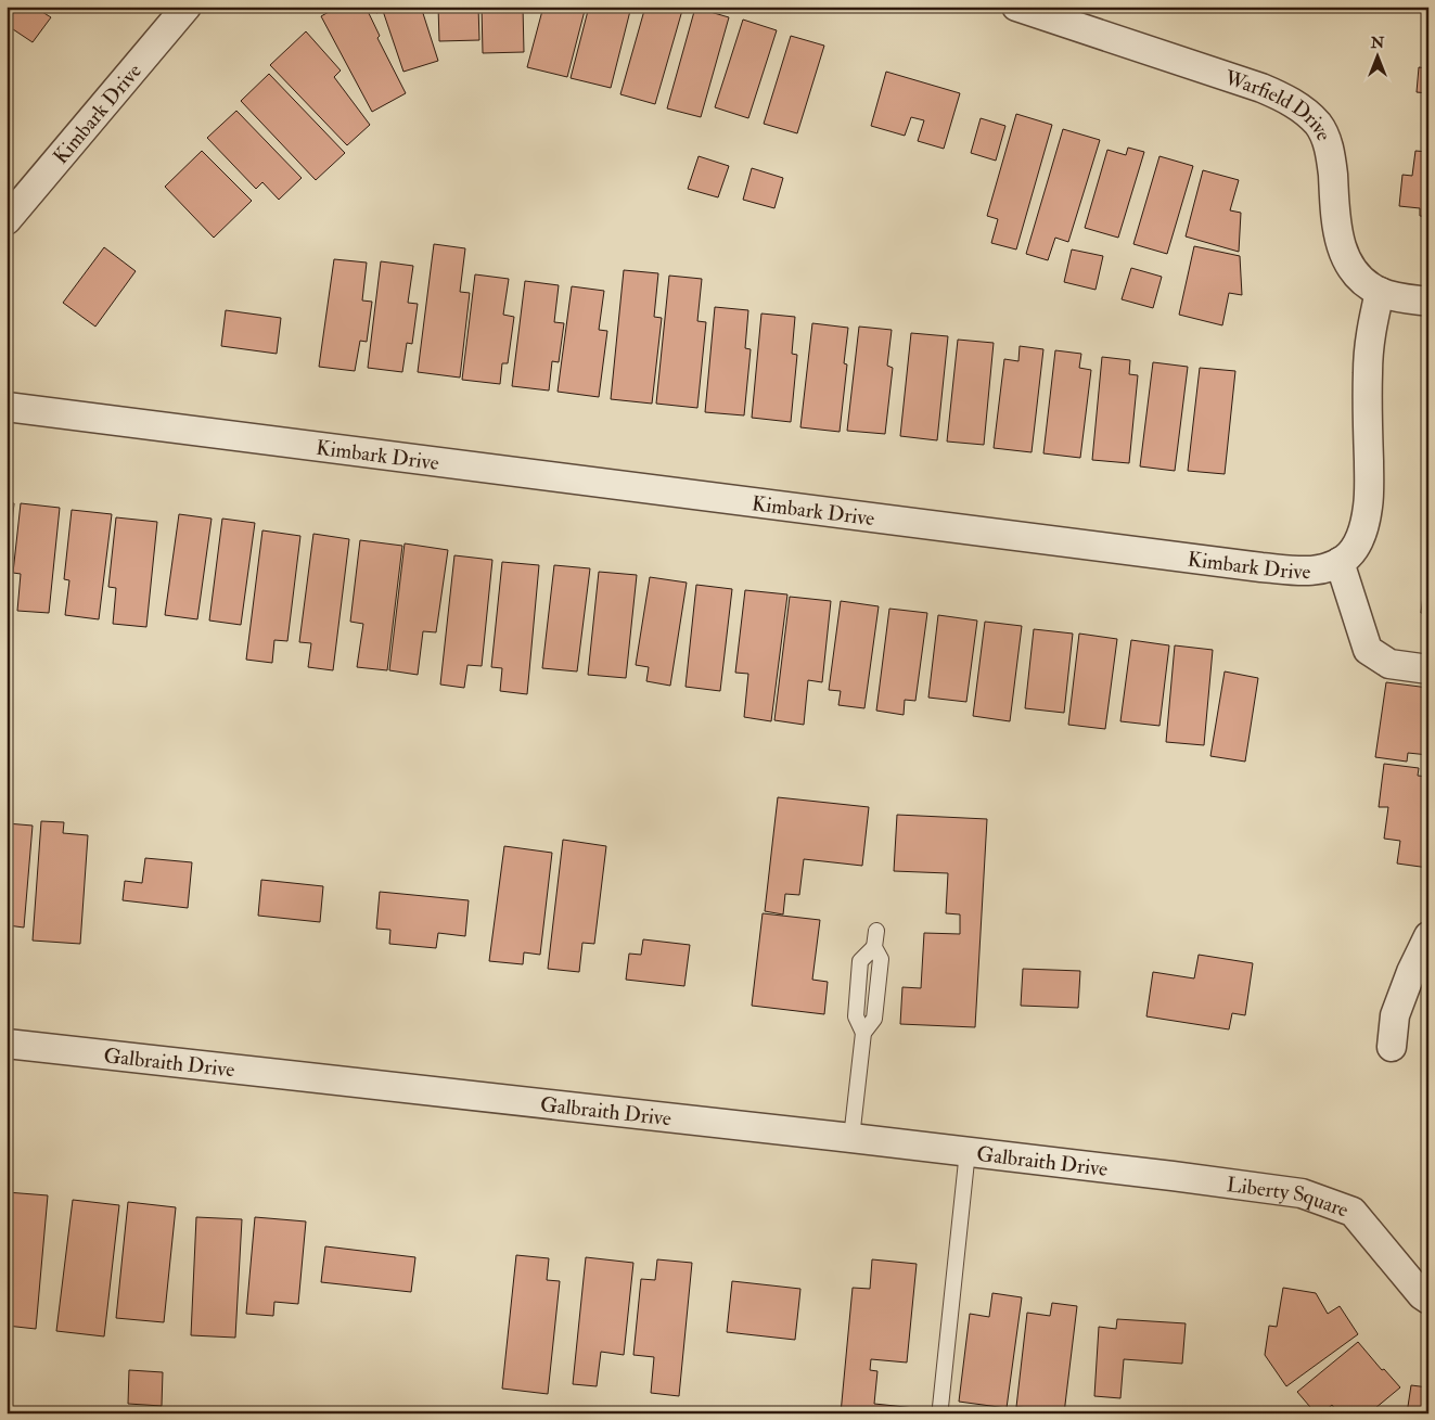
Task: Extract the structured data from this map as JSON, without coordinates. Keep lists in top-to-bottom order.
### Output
{
  "streets": {
    "street": [
      "Warfield Drive",
      "Kimbark Drive",
      "Galbraith Drive",
      "Liberty Square"
    ]
  },
  "crossings": [
    ["Warfield Drive", "Kimbark Drive"],
    ["Galbraith Drive", "Liberty Square"]
  ],
  "north": "top"
}
